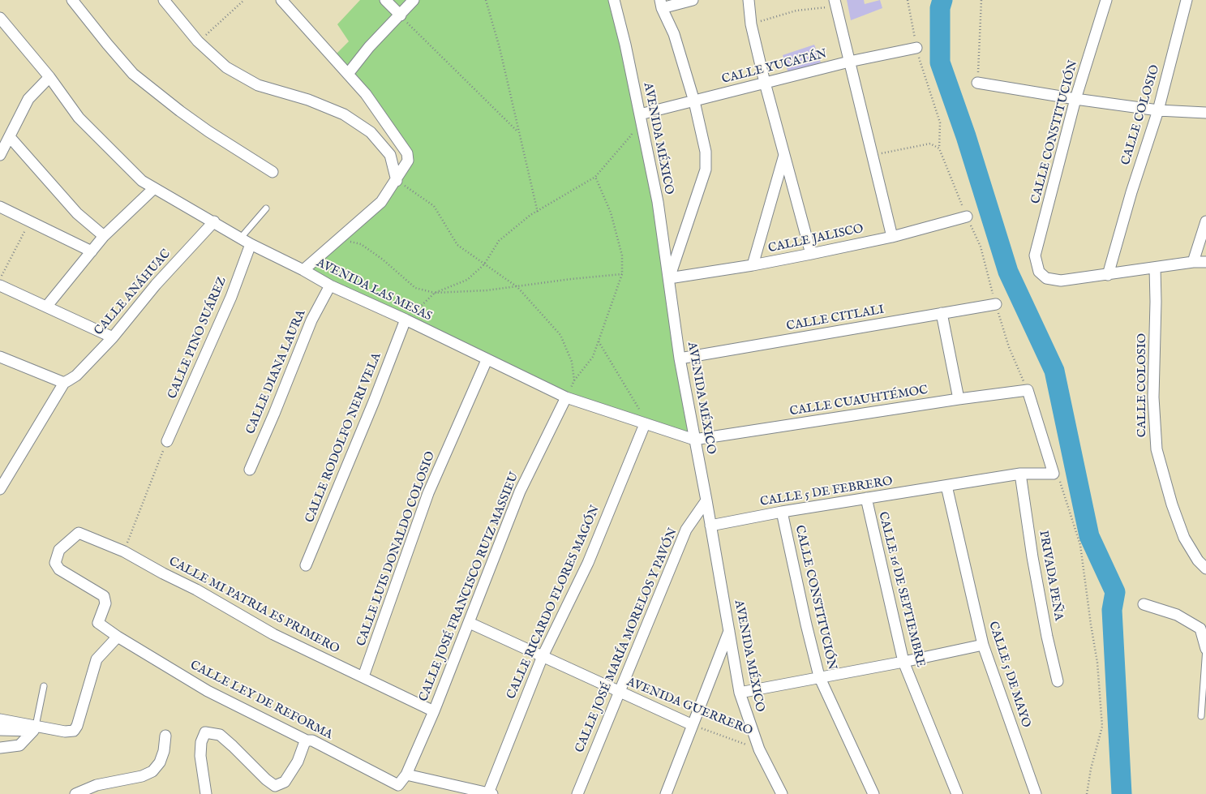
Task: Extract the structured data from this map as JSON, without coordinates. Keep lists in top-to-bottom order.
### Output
{
  "streets": {
    "street": [
      "CALLE YUCATÁN",
      "CALLE COLOSIO",
      "CALLE CONSTITUCIÓN",
      "AVENIDA MÉXICO",
      "CALLE JALISCO",
      "AVENIDA LAS MESAS",
      "CALLE ANÁHUAC",
      "CALLE CITLALI",
      "CALLE PINO SUÁREZ",
      "CALLE DIANA LAURA",
      "CALLE CUAUHTÉMOC",
      "CALLE RODOLFO NERI VELA",
      "CALLE 5 DE FEBRERO",
      "CALLE LUIS DONALDO COLOSIO",
      "PRIVADA PEÑA",
      "CALLE JOSÉ FRANCISCO RUIZ MASSIEU",
      "CALLE 16 DE SEPTIEMBRE",
      "CALLE RICARDO FLORES MAGÓN",
      "CALLE MI PATRIA ES PRIMERO",
      "CALLE JOSÉ MARÍA MORELOS Y PAVÓN",
      "CALLE 5 DE MAYO",
      "CALLE LEY DE REFORMA",
      "AVENIDA GUERRERO"
    ]
  },
  "crossings": [
    ["CALLE YUCATÁN", "AVENIDA MÉXICO"],
    ["CALLE COLOSIO", "CALLE CONSTITUCIÓN"],
    ["CALLE CONSTITUCIÓN", "CALLE 5 DE FEBRERO"],
    ["AVENIDA MÉXICO", "CALLE JALISCO"],
    ["AVENIDA MÉXICO", "CALLE CITLALI"],
    ["AVENIDA MÉXICO", "CALLE CUAUHTÉMOC"],
    ["AVENIDA MÉXICO", "CALLE 5 DE FEBRERO"],
    ["AVENIDA MÉXICO", "CALLE JOSÉ MARÍA MORELOS Y PAVÓN"],
    ["AVENIDA MÉXICO", "AVENIDA GUERRERO"],
    ["AVENIDA LAS MESAS", "CALLE ANÁHUAC"],
    ["AVENIDA LAS MESAS", "CALLE PINO SUÁREZ"],
    ["AVENIDA LAS MESAS", "CALLE DIANA LAURA"],
    ["AVENIDA LAS MESAS", "CALLE RODOLFO NERI VELA"],
    ["AVENIDA LAS MESAS", "CALLE LUIS DONALDO COLOSIO"],
    ["AVENIDA LAS MESAS", "CALLE JOSÉ FRANCISCO RUIZ MASSIEU"],
    ["AVENIDA LAS MESAS", "CALLE RICARDO FLORES MAGÓN"],
    ["CALLE 5 DE FEBRERO", "PRIVADA PEÑA"],
    ["CALLE 5 DE FEBRERO", "CALLE 16 DE SEPTIEMBRE"],
    ["CALLE 5 DE FEBRERO", "CALLE 5 DE MAYO"],
    ["CALLE LUIS DONALDO COLOSIO", "CALLE MI PATRIA ES PRIMERO"],
    ["CALLE JOSÉ FRANCISCO RUIZ MASSIEU", "CALLE MI PATRIA ES PRIMERO"],
    ["CALLE JOSÉ FRANCISCO RUIZ MASSIEU", "CALLE LEY DE REFORMA"],
    ["CALLE JOSÉ FRANCISCO RUIZ MASSIEU", "AVENIDA GUERRERO"],
    ["CALLE RICARDO FLORES MAGÓN", "AVENIDA GUERRERO"],
    ["CALLE MI PATRIA ES PRIMERO", "CALLE LEY DE REFORMA"],
    ["CALLE JOSÉ MARÍA MORELOS Y PAVÓN", "AVENIDA GUERRERO"]
  ]
}
